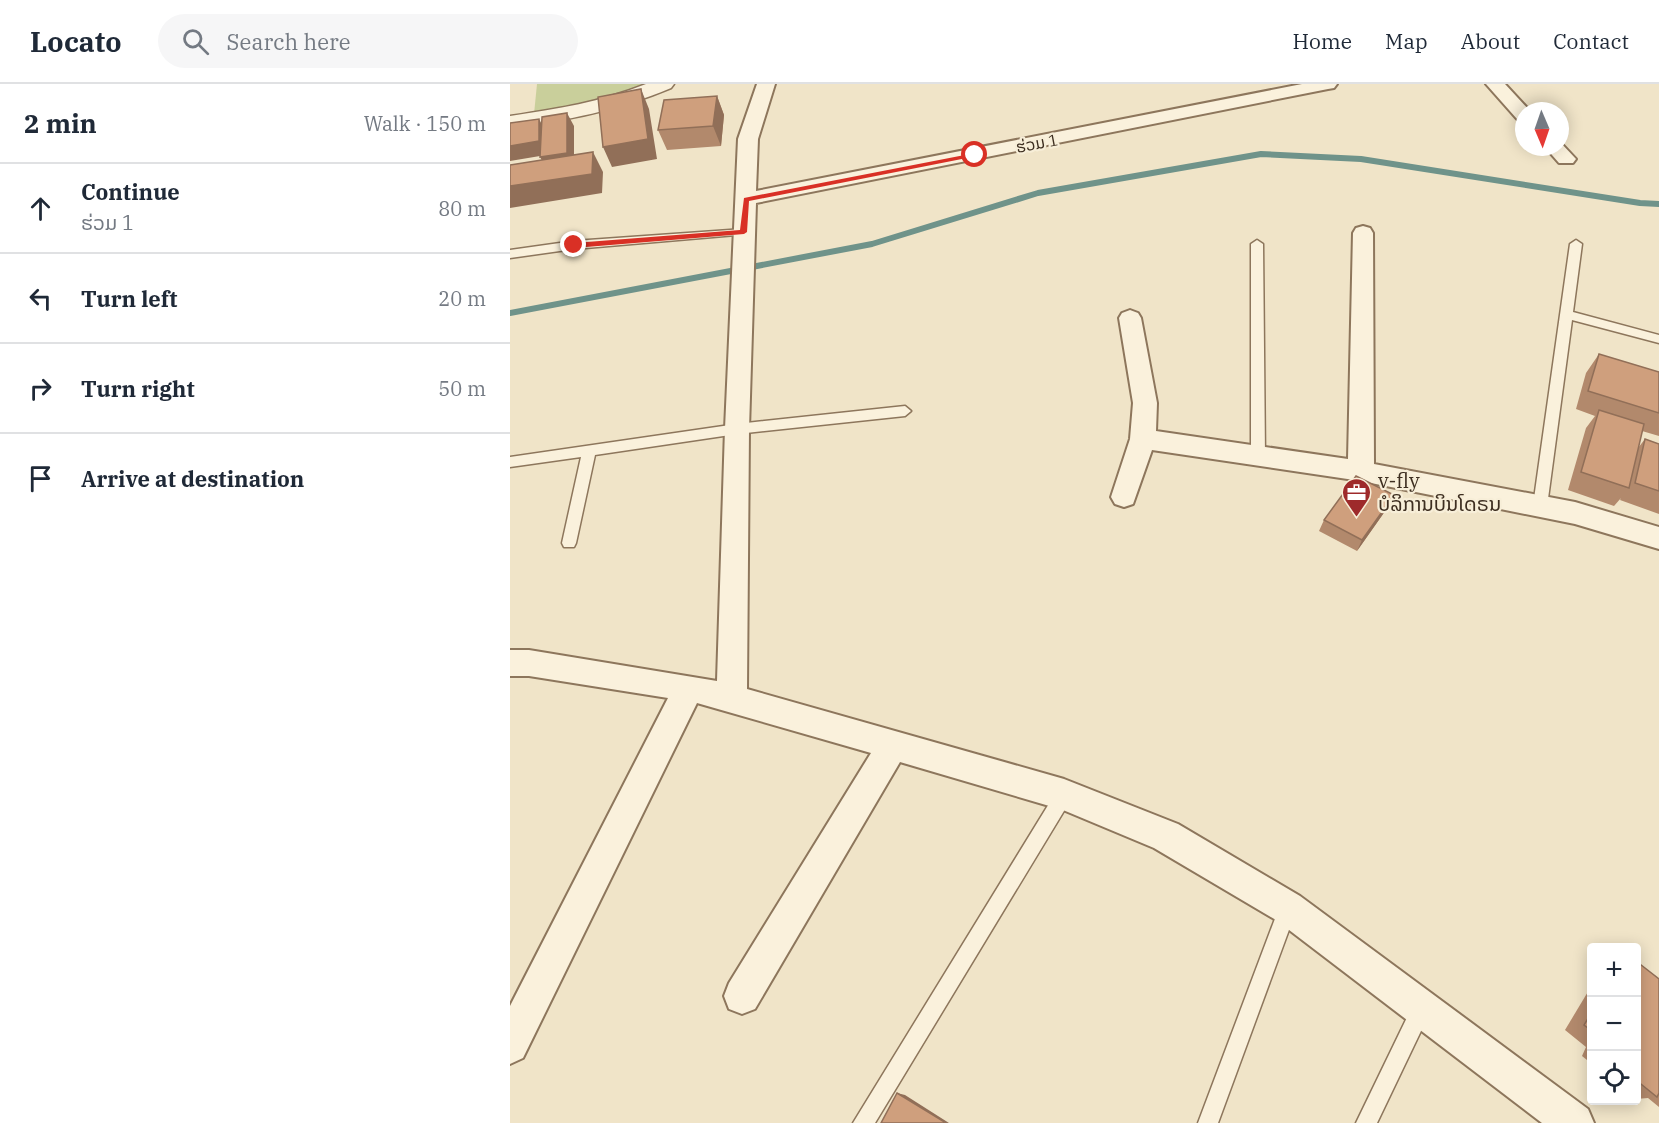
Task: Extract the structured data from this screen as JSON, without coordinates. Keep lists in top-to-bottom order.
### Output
{
  "streets": {
    "street": ["ຮ່ວມ 1"]
  },
  "places": {
    "office": ["v-fly ບໍລິການບິນໂດຣນ"]
  },
  "north": "bottom",
  "page": {
    "header": "Locato",
    "search": "Search here",
    "nav": [
      "Home",
      "Map",
      "About",
      "Contact"
    ],
    "heading": ["2 min", "Walk · 150 m"],
    "list": [
      ["Continue", "ຮ່ວມ 1", "80 m"],
      ["Turn left", "20 m"],
      ["Turn right", "50 m"],
      "Arrive at destination"
    ],
    "map_buttons": ["+", "−"]
  }
}
